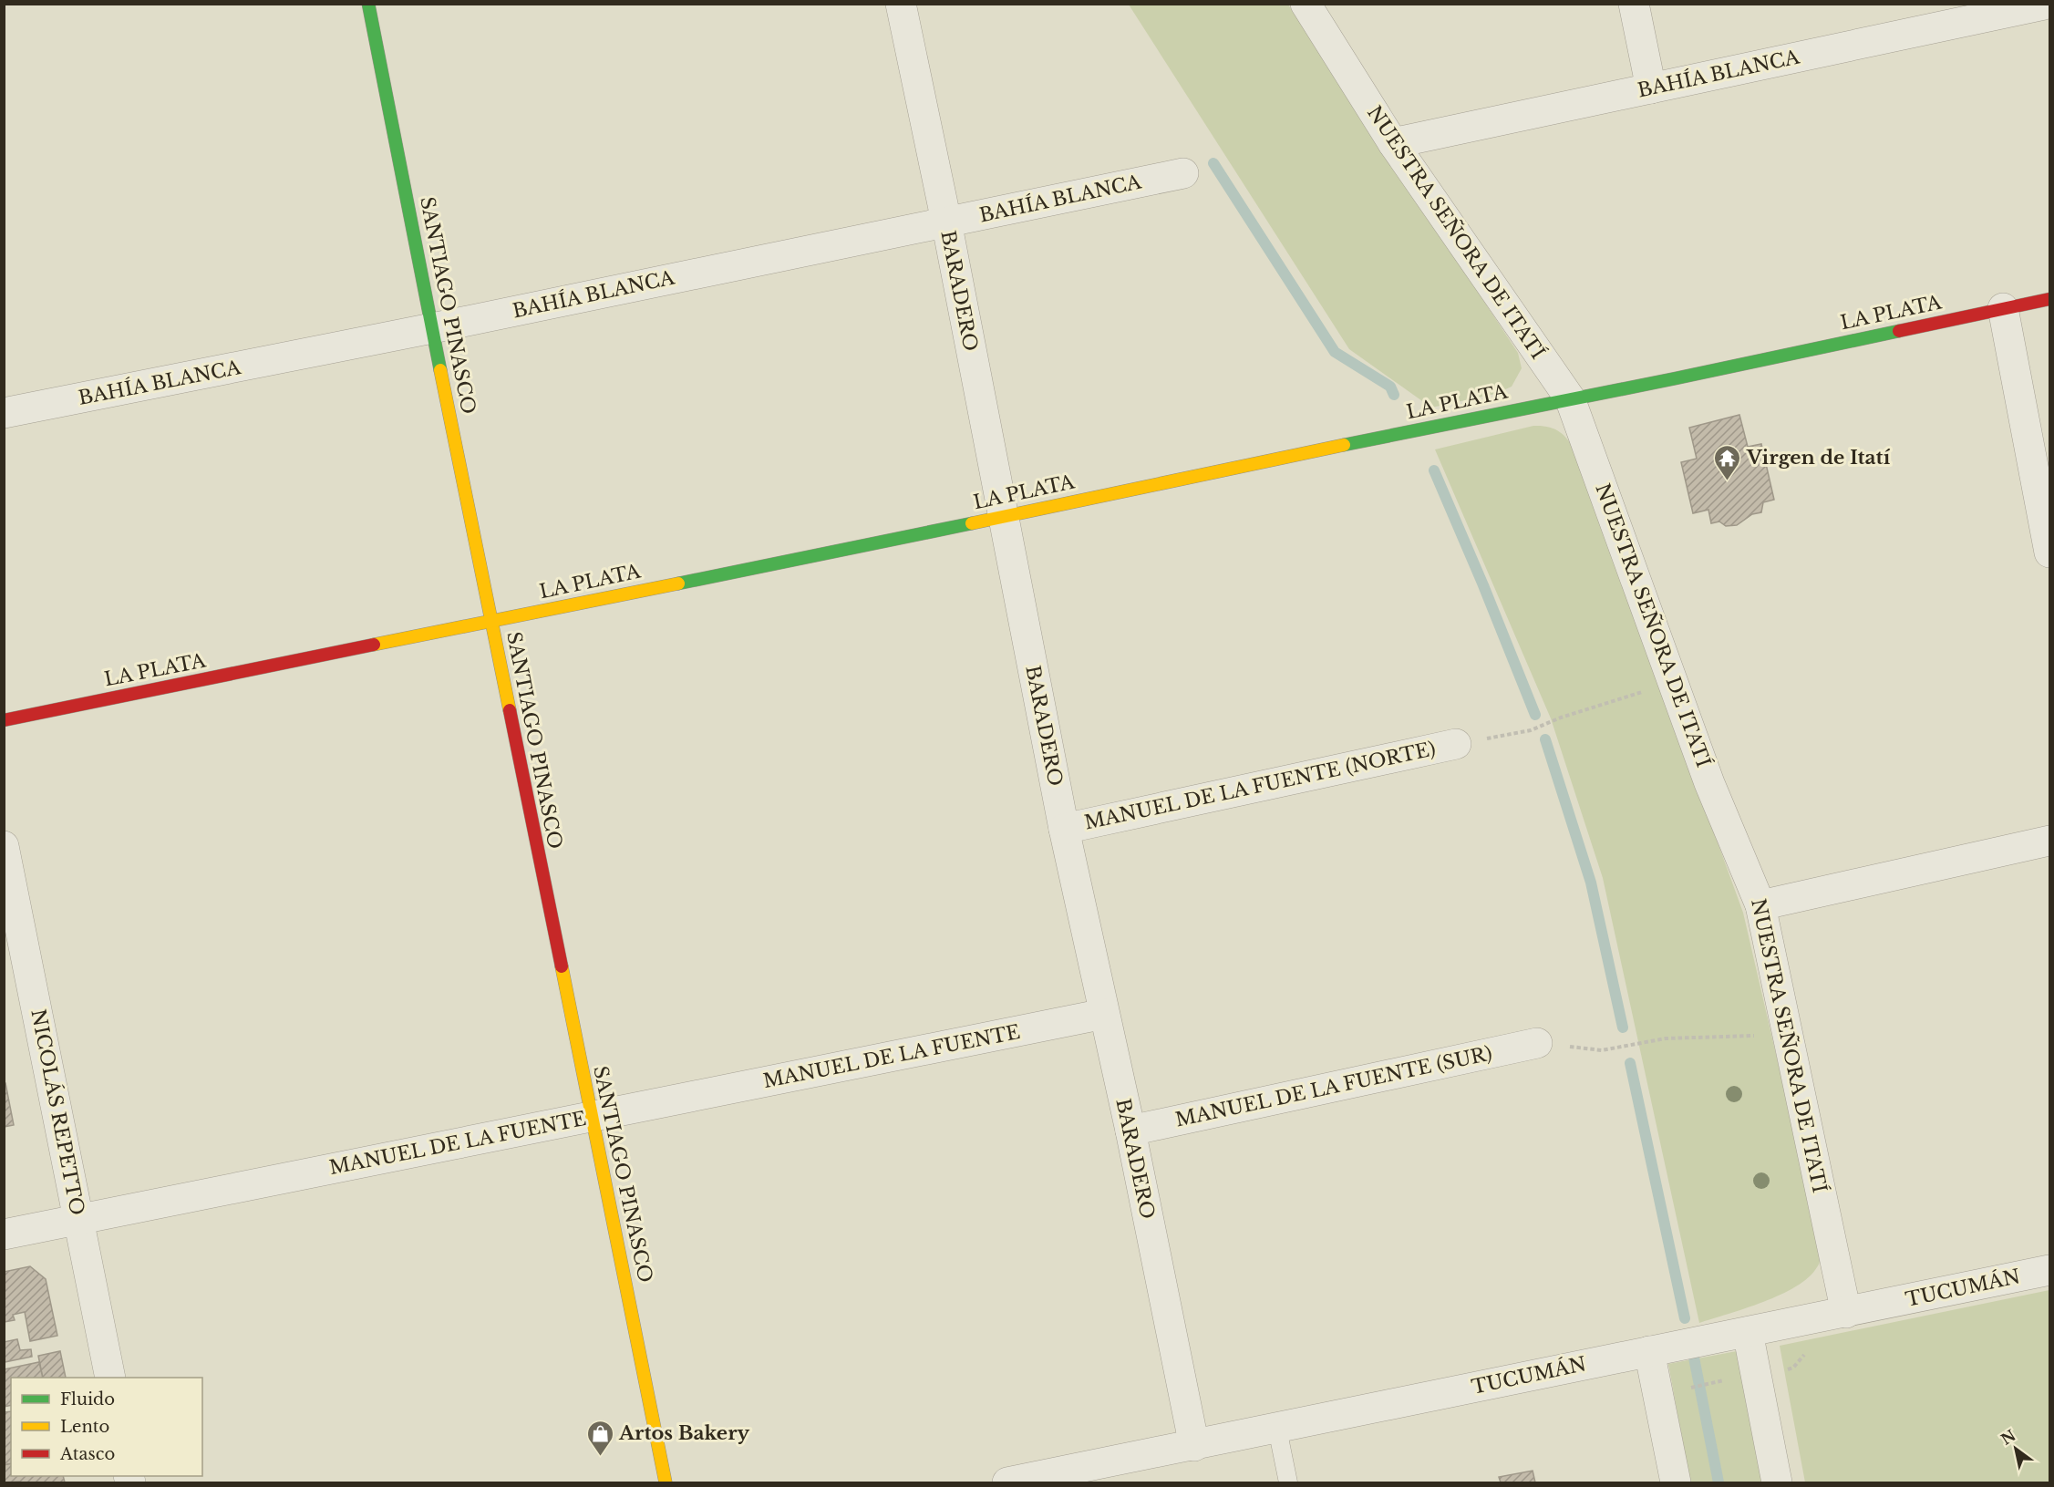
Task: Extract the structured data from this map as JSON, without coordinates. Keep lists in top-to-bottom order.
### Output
{
  "streets": {
    "street": [
      "BAHÍA BLANCA",
      "NUESTRA SEÑORA DE ITATÍ",
      "BARADERO",
      "SANTIAGO PINASCO",
      "LA PLATA",
      "MANUEL DE LA FUENTE (NORTE)",
      "MANUEL DE LA FUENTE",
      "MANUEL DE LA FUENTE (SUR)",
      "NICOLÁS REPETTO",
      "TUCUMÁN"
    ]
  },
  "crossings": [
    ["BAHÍA BLANCA", "NUESTRA SEÑORA DE ITATÍ"],
    ["BAHÍA BLANCA", "BARADERO"],
    ["BAHÍA BLANCA", "SANTIAGO PINASCO"],
    ["NUESTRA SEÑORA DE ITATÍ", "LA PLATA"],
    ["NUESTRA SEÑORA DE ITATÍ", "TUCUMÁN"],
    ["BARADERO", "LA PLATA"],
    ["BARADERO", "MANUEL DE LA FUENTE (NORTE)"],
    ["BARADERO", "MANUEL DE LA FUENTE"],
    ["BARADERO", "MANUEL DE LA FUENTE (SUR)"],
    ["BARADERO", "TUCUMÁN"],
    ["SANTIAGO PINASCO", "LA PLATA"],
    ["SANTIAGO PINASCO", "MANUEL DE LA FUENTE"],
    ["MANUEL DE LA FUENTE", "NICOLÁS REPETTO"]
  ],
  "places": {
    "temple": ["Virgen de Itatí"],
    "shop": ["Artos Bakery"]
  },
  "legend": ["Fluido", "Lento", "Atasco"],
  "north": "top left"
}
